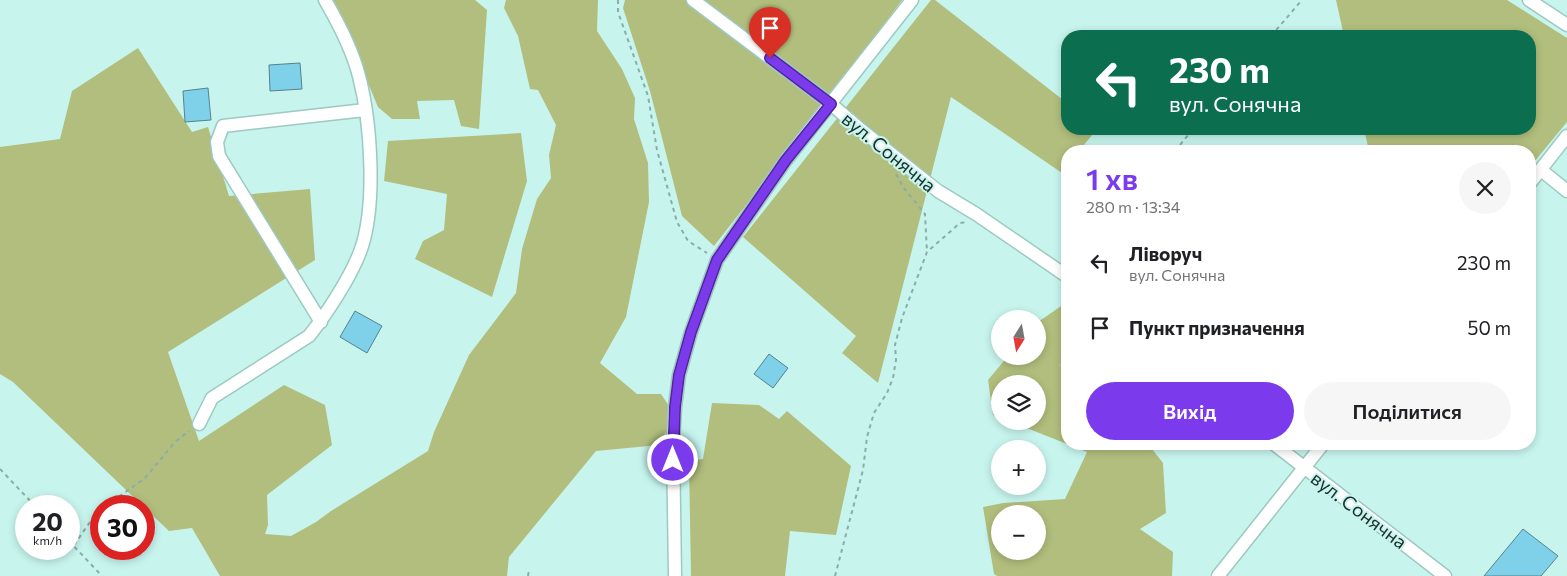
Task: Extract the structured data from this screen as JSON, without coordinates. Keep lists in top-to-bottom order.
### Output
{
  "streets": {
    "street": ["вул. Сонячна"]
  },
  "north": "bottom",
  "page": {
    "turn": ["230 m", "вул. Сонячна"],
    "heading": ["1 хв", "280 m · 13:34"],
    "list": [
      {
        "name": "Ліворуч",
        "note": "вул. Сонячна",
        "value": "230 m"
      },
      {
        "name": "Пункт призначення",
        "value": "50 m"
      }
    ],
    "map_buttons": ["+", "−"],
    "buttons": ["Вихід", "Поділитися"],
    "speed": "20 km/h",
    "limit": "30"
  }
}
